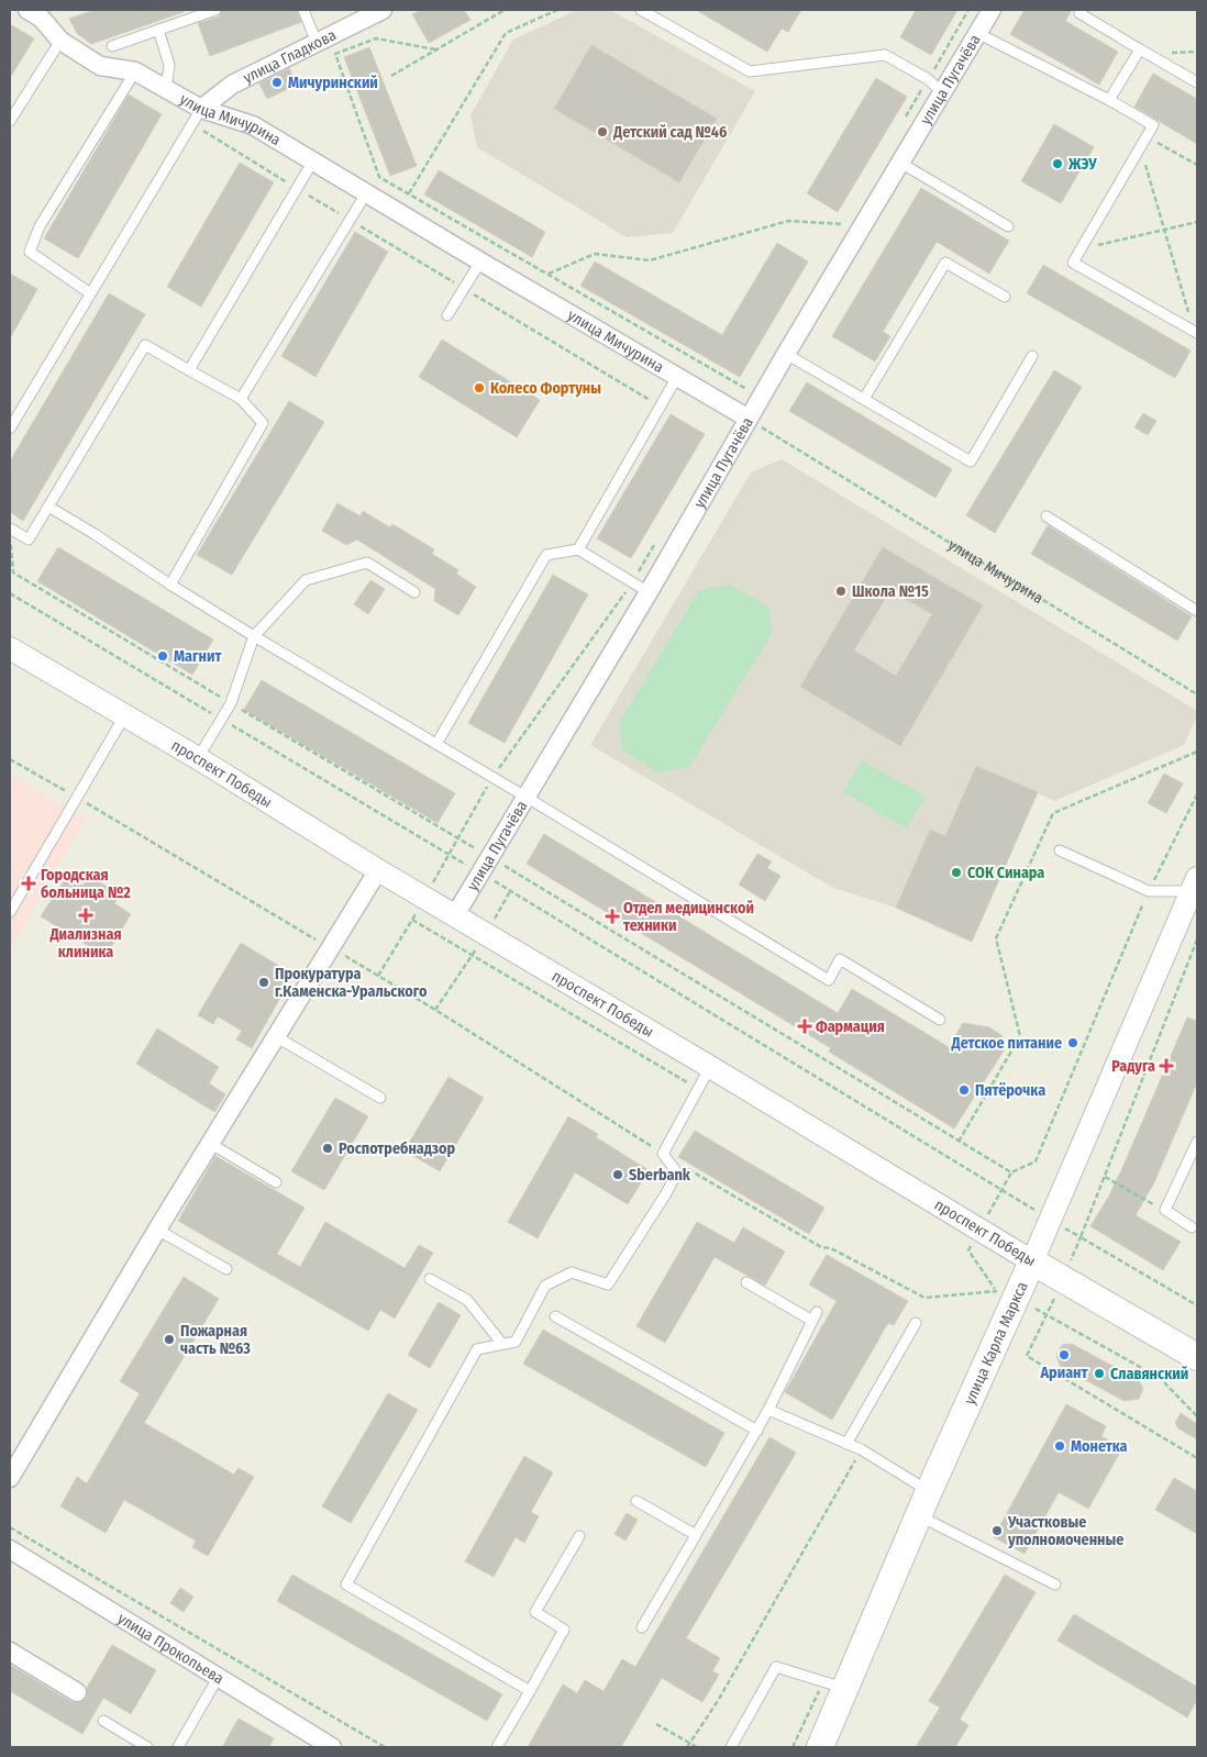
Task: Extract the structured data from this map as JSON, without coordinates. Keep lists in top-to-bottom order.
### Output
{
  "streets": {
    "main road": ["проспект Победы", "улица Карла Маркса"],
    "street": [
      "улица Гладкова",
      "улица Пугачёва",
      "улица Мичурина",
      "улица Прокопьева"
    ]
  },
  "crossings": [
    ["улица Гладкова", "улица Мичурина"],
    ["улица Пугачёва", "улица Мичурина"],
    ["улица Пугачёва", "проспект Победы"],
    ["проспект Победы", "улица Карла Маркса"]
  ],
  "places": {
    "other": [
      "Мичуринский",
      "Детский сад №46",
      "ЖЭУ",
      "Колесо Фортуны",
      "Школа №15",
      "Магнит",
      "СОК Синара",
      "Прокуратура г.Каменска-Уральского",
      "Детское питание",
      "Пятёрочка",
      "Роспотребнадзор",
      "Sberbank",
      "Пожарная часть №63",
      "Ариант",
      "Славянский",
      "Монетка",
      "Участковые уполномоченные"
    ],
    "health": [
      "Городская больница №2",
      "Диализная клиника",
      "Отдел медицинской техники",
      "Фармация",
      "Радуга"
    ]
  }
}
